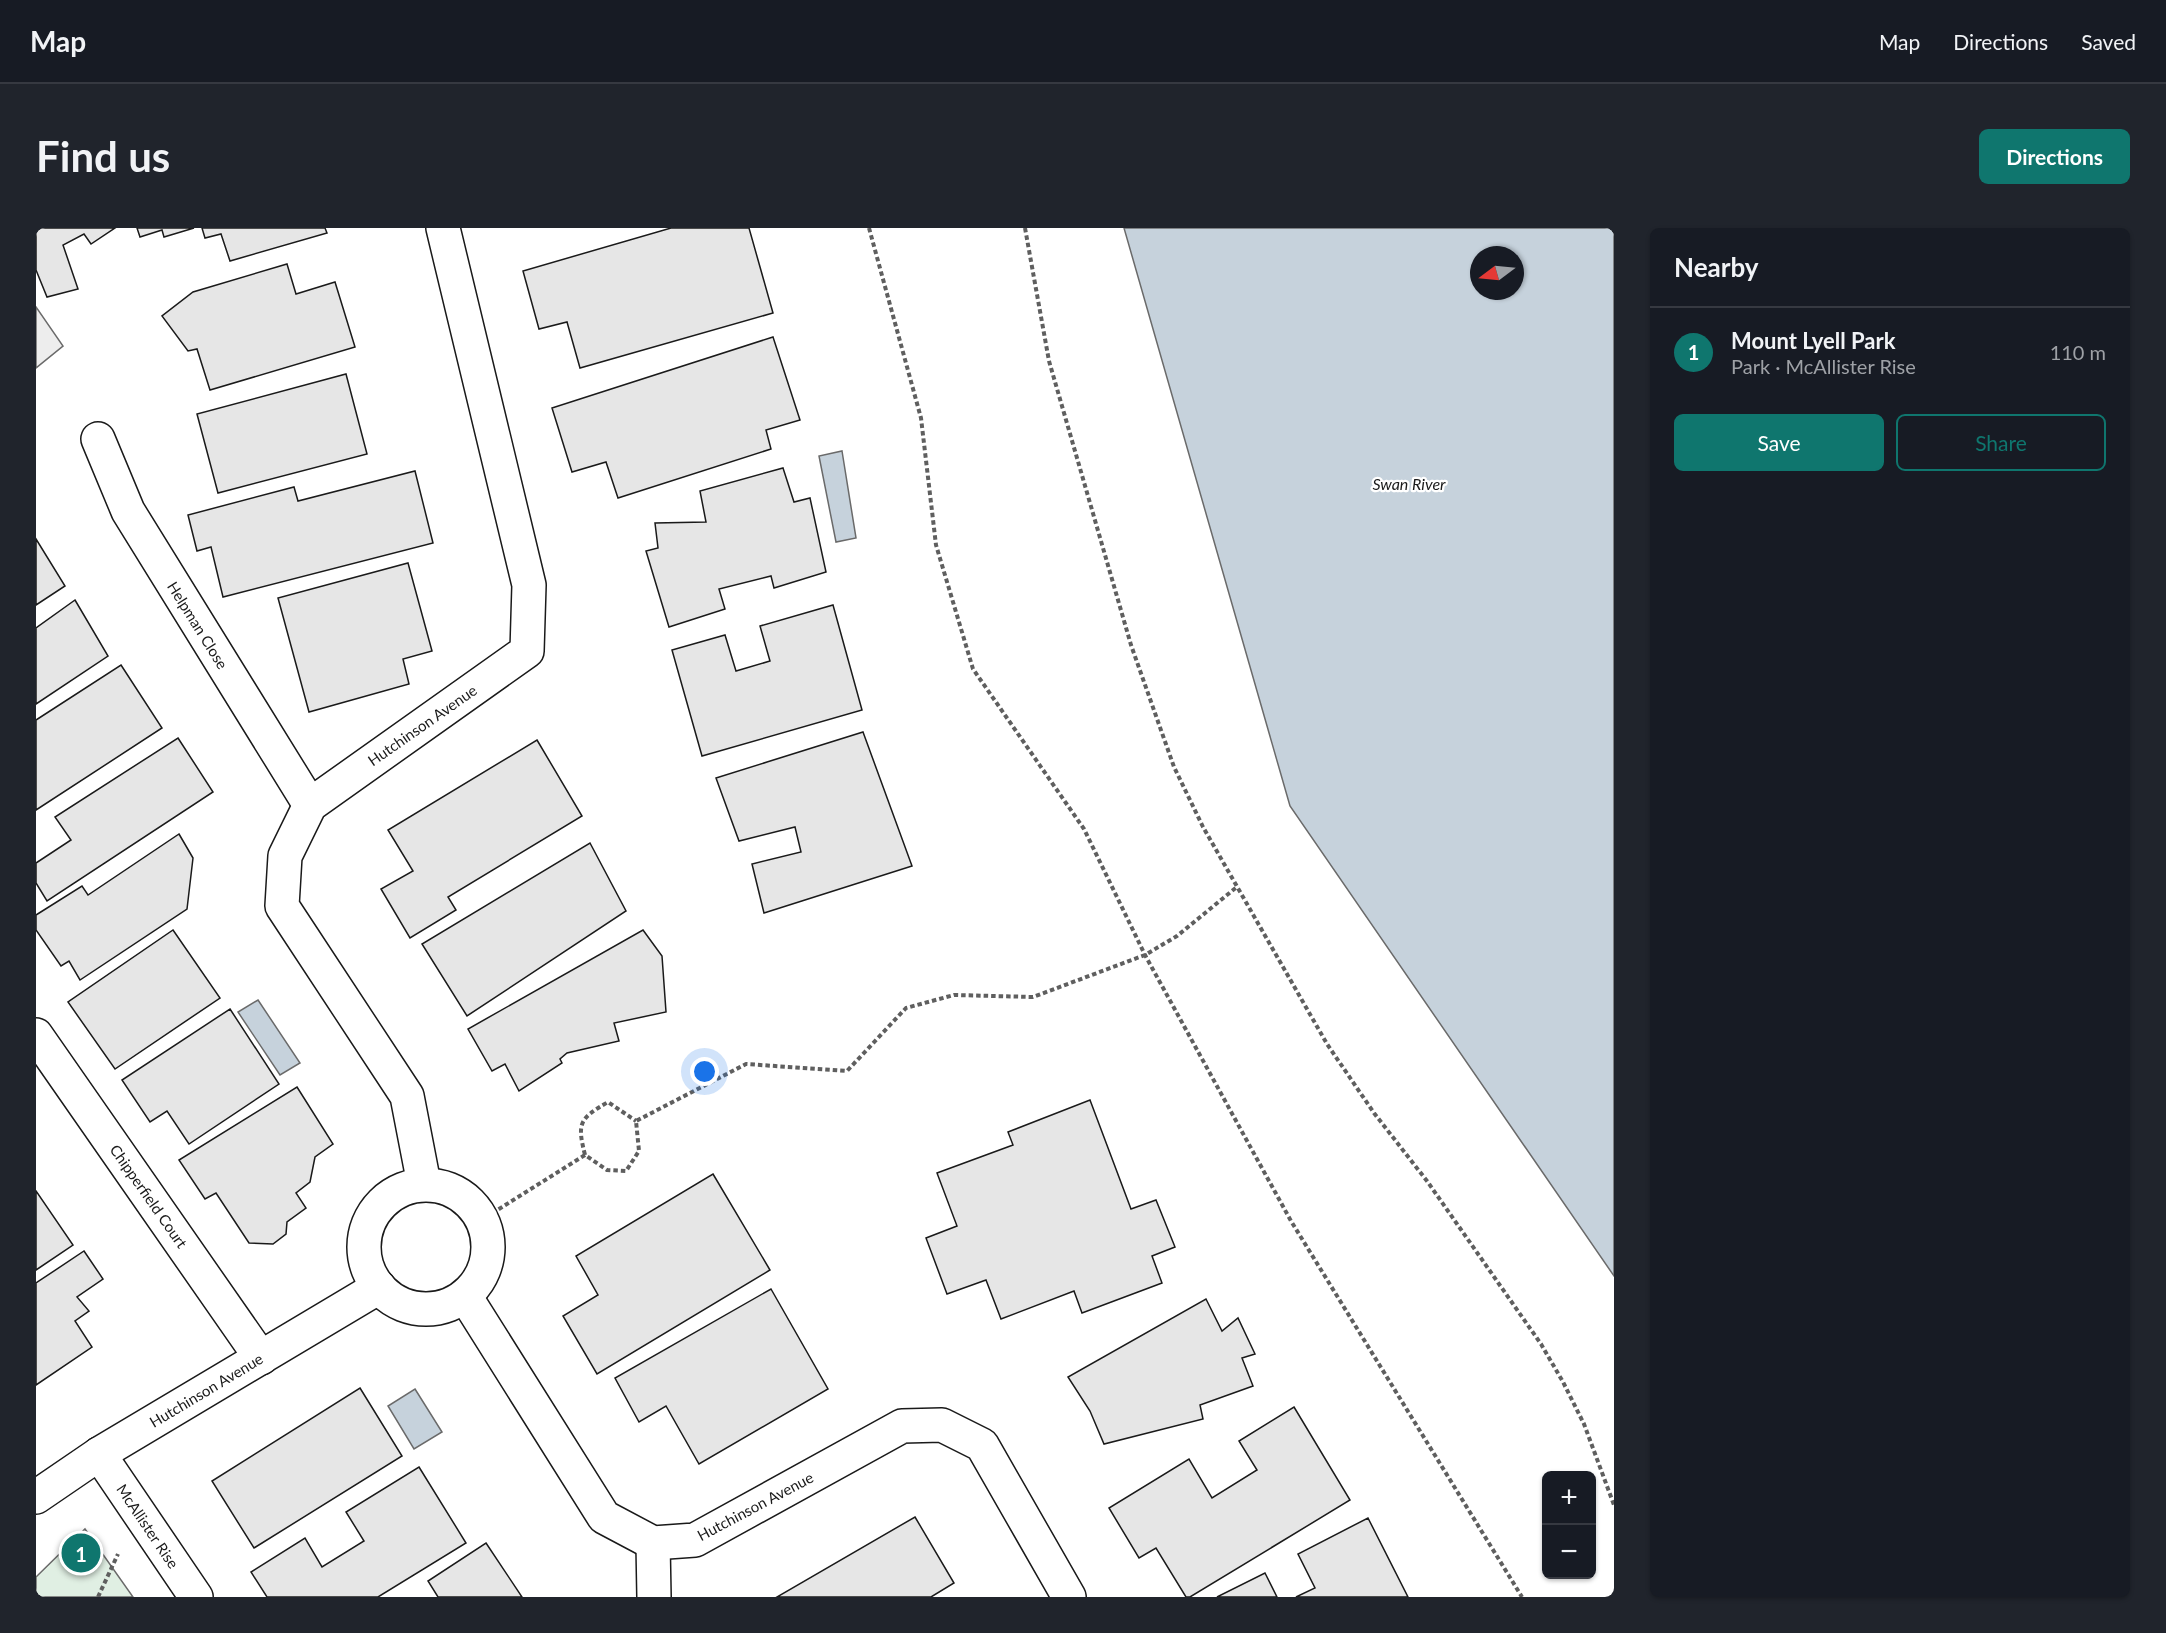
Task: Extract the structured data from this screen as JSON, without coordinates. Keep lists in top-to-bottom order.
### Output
{
  "streets": {
    "street": [
      "Helpman Close",
      "Hutchinson Avenue",
      "Chipperfield Court",
      "McAllister Rise"
    ]
  },
  "crossings": [
    ["Helpman Close", "Hutchinson Avenue"],
    ["Hutchinson Avenue", "Chipperfield Court"],
    ["Hutchinson Avenue", "McAllister Rise"]
  ],
  "water": ["Swan River"],
  "north": "left",
  "page": {
    "header": "Map",
    "nav": ["Map", "Directions", "Saved"],
    "buttons": [
      "Directions",
      ["Save", "Share"]
    ],
    "title": "Find us",
    "heading": "Nearby",
    "list": [
      {
        "mark": "1",
        "name": "Mount Lyell Park",
        "note": "Park · McAllister Rise",
        "value": "110 m"
      }
    ],
    "map_buttons": ["+", "−"],
    "pins": "1"
  }
}
